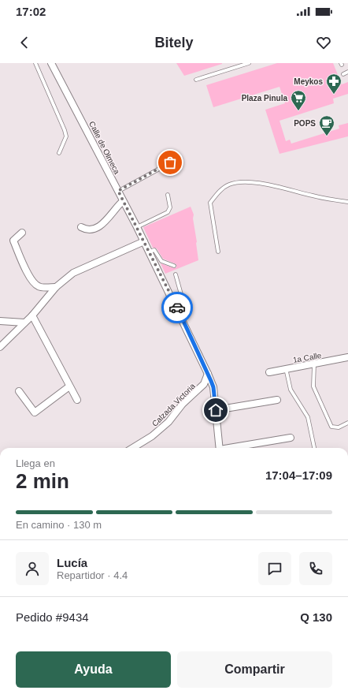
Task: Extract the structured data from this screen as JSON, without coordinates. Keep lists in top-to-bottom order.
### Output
{
  "streets": {
    "street": ["Calle de Olmeca", "1a Calle", "Calzada Victoria"]
  },
  "crossings": [
    ["Calle de Olmeca", "Calzada Victoria"]
  ],
  "places": {
    "pharmacy": ["Meykos"],
    "supermarket": ["Plaza Pinula"],
    "cafe": ["POPS"]
  },
  "page": {
    "status": "17:02",
    "header": "Bitely",
    "heading": ["2 min", "Llega en", "17:04–17:09"],
    "panel": [
      "Lucía",
      "Repartidor · 4.4",
      "Pedido #9434",
      "Q 130"
    ],
    "bar": "En camino · 130 m",
    "buttons": ["Ayuda", "Compartir"]
  }
}
